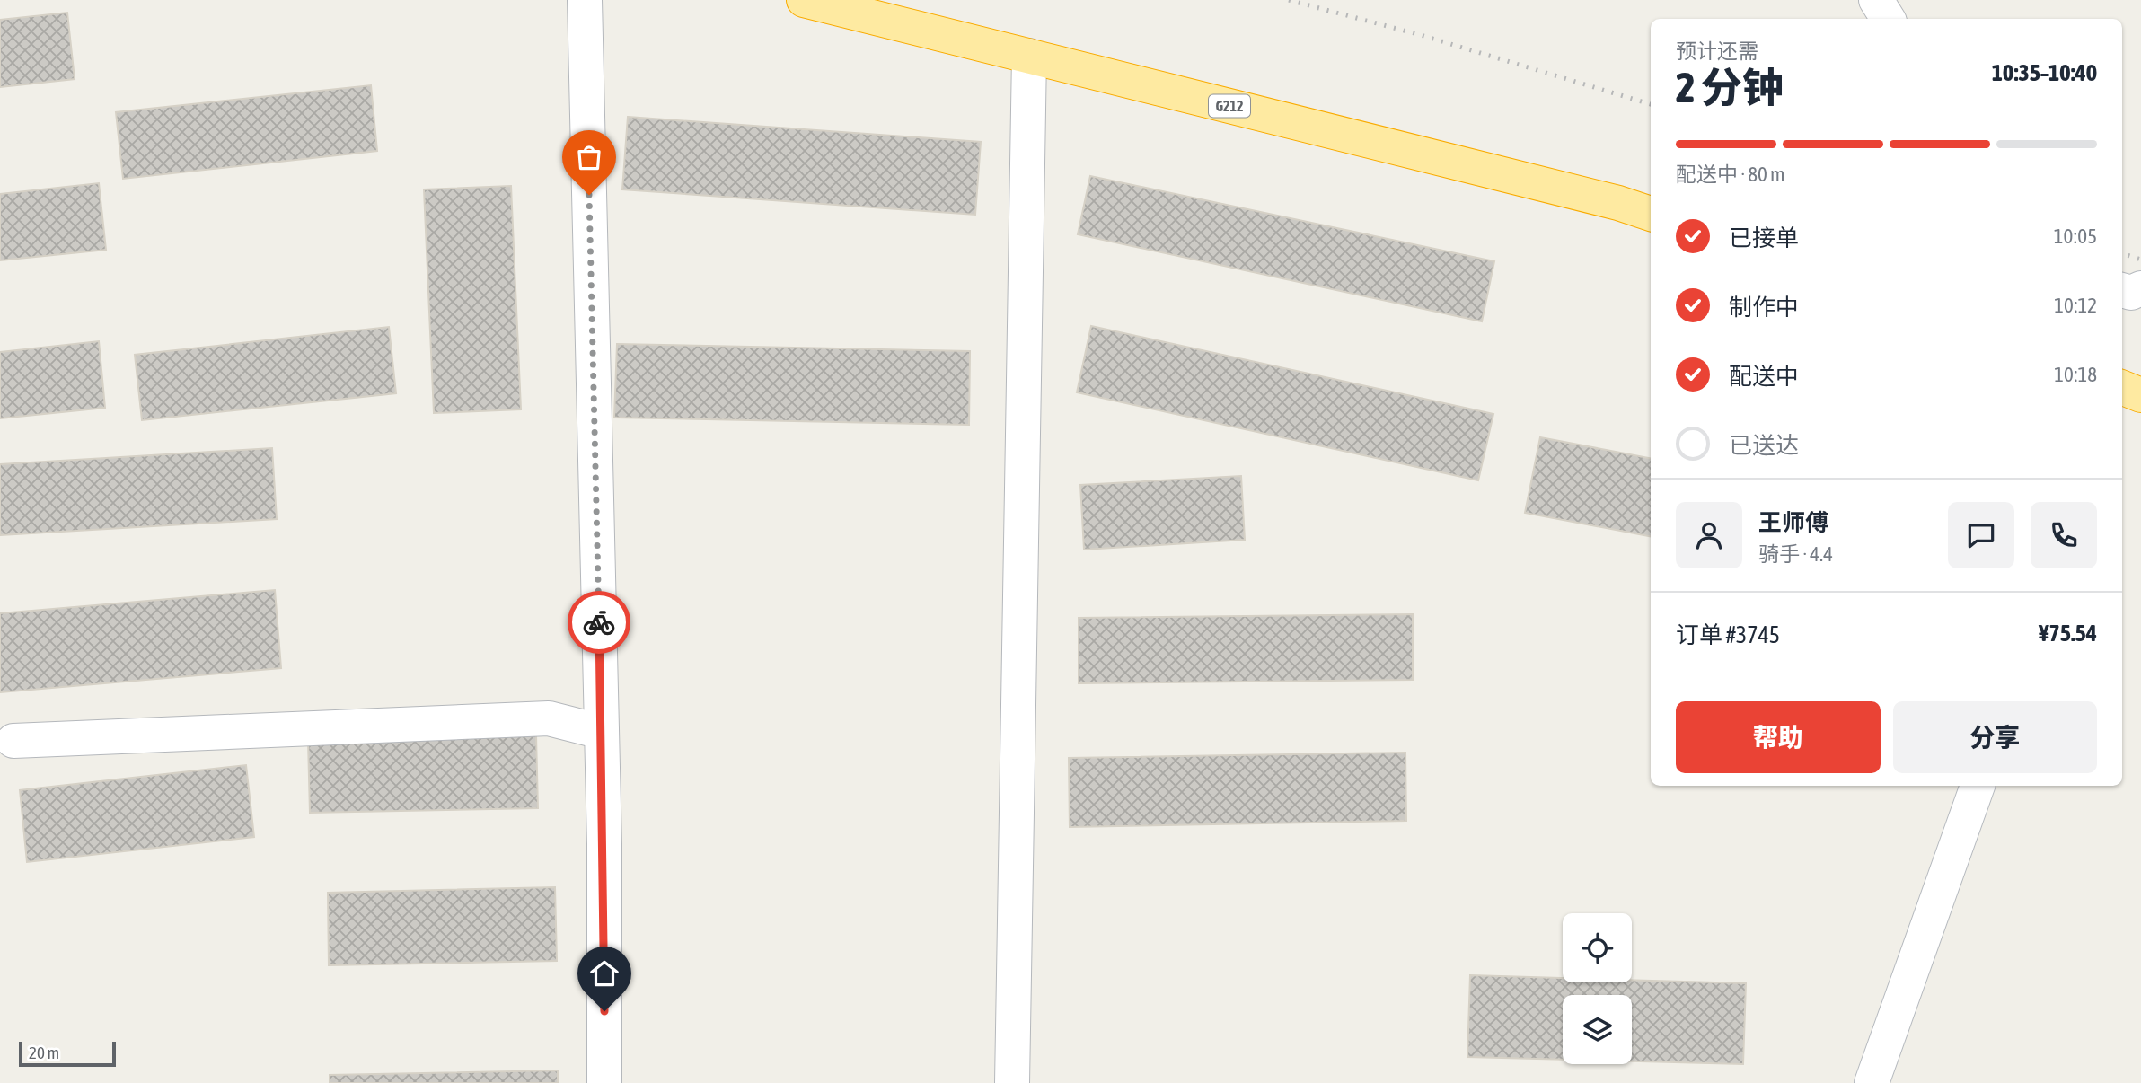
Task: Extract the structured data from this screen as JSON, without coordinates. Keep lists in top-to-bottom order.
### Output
{
  "streets": {
    "highway": ["G212"]
  },
  "scale_bar": "20 m",
  "page": {
    "heading": ["2 分钟", "预计还需", "10:35–10:40"],
    "panel": [
      "王师傅",
      "骑手 · 4.4",
      "订单 #3745",
      "¥75.54"
    ],
    "bar": "配送中 · 80 m",
    "list": [
      ["已接单", "10:05"],
      ["制作中", "10:12"],
      ["配送中", "10:18"],
      "已送达"
    ],
    "buttons": ["帮助", "分享"],
    "scale": "20 m"
  }
}
